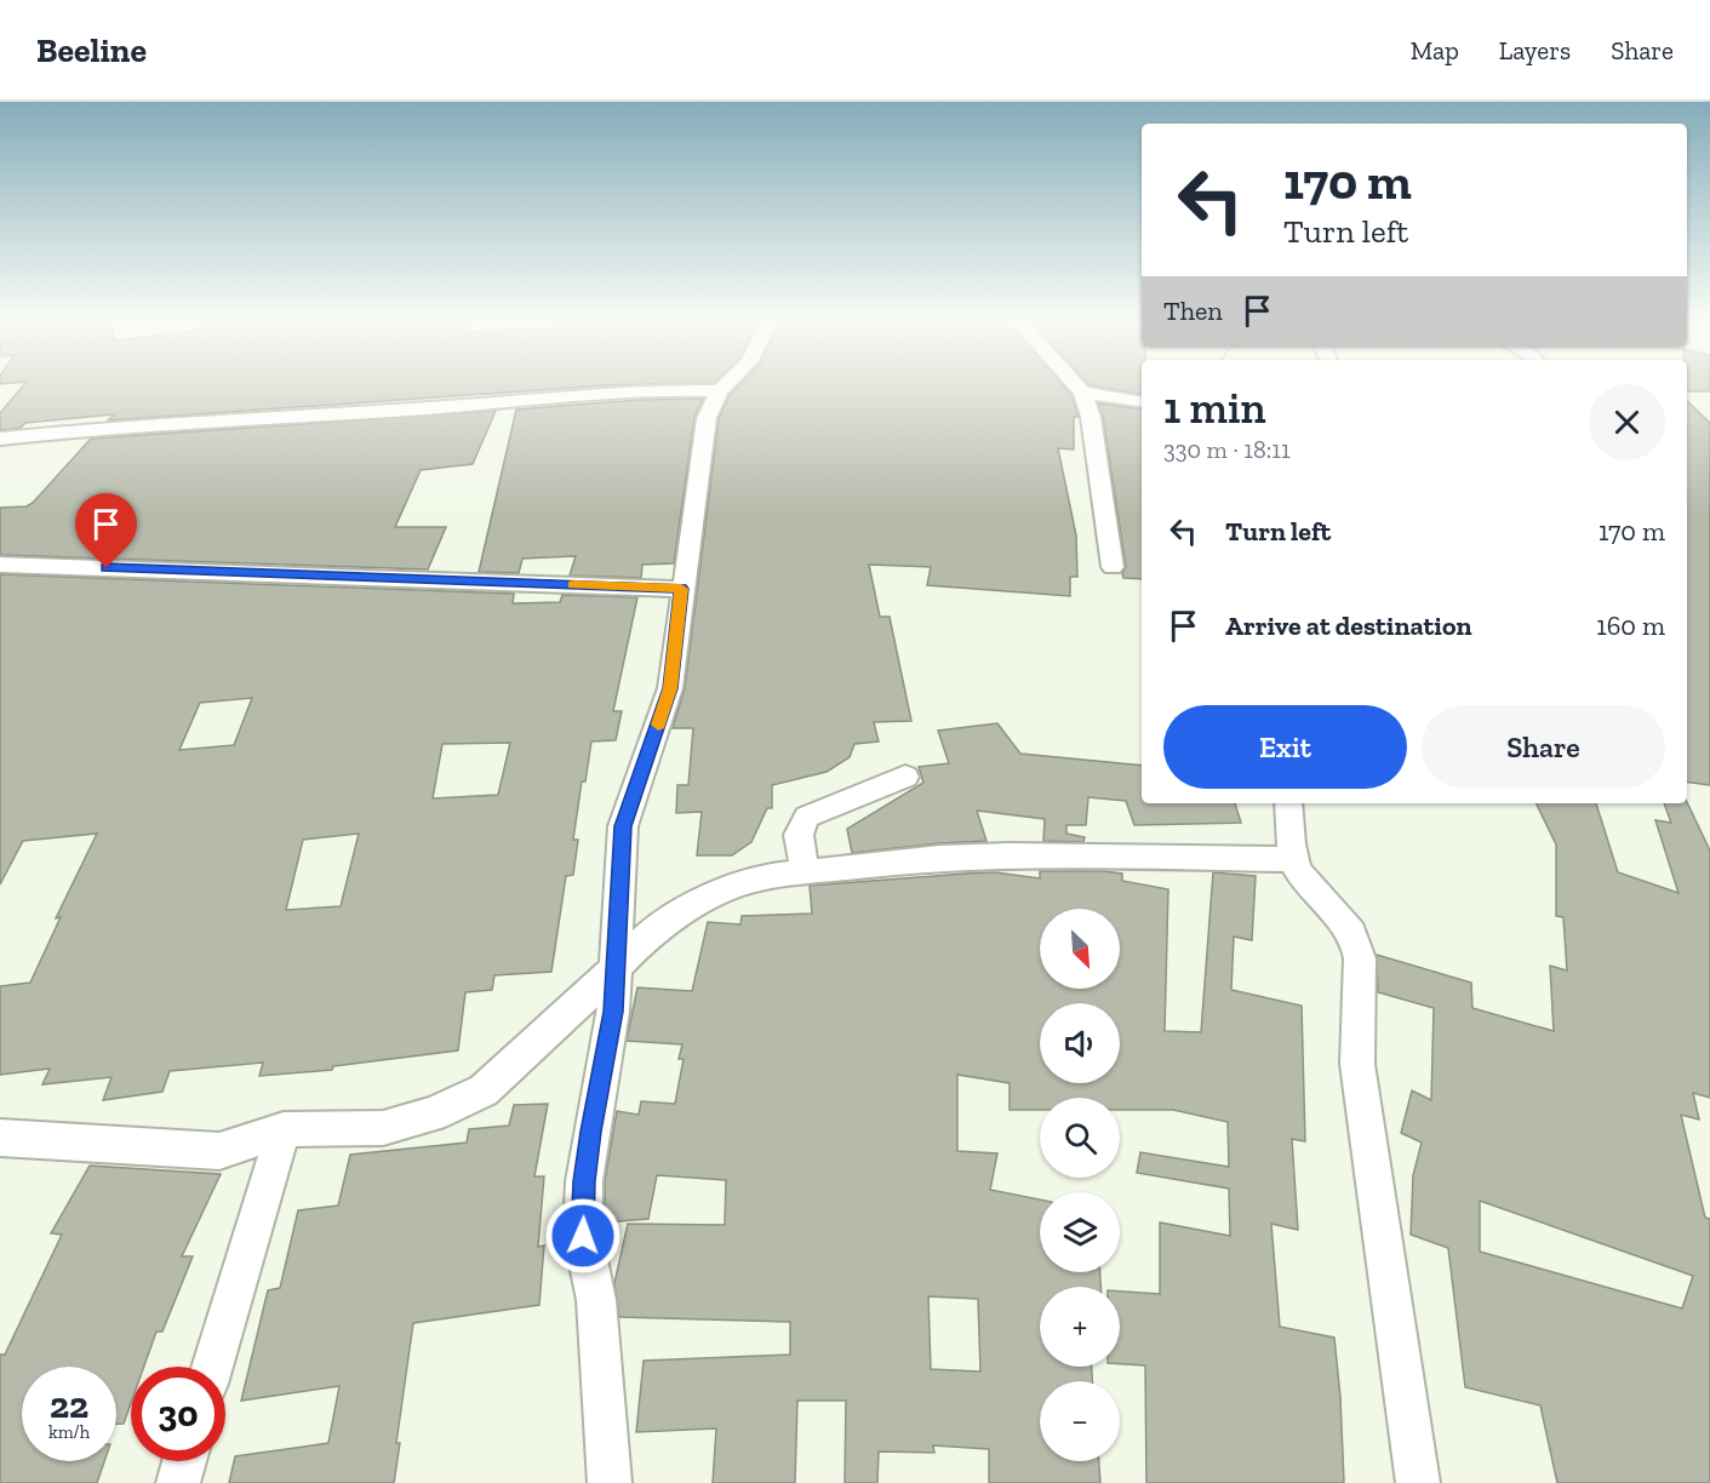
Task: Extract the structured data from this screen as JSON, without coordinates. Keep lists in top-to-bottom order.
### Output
{
  "north": "bottom right",
  "page": {
    "header": "Beeline",
    "nav": ["Map", "Layers", "Share"],
    "turn": ["170 m", "Turn left"],
    "then": "Then",
    "heading": ["1 min", "330 m · 18:11"],
    "list": [
      {
        "name": "Turn left",
        "value": "170 m"
      },
      {
        "name": "Arrive at destination",
        "value": "160 m"
      }
    ],
    "buttons": ["Exit", "Share"],
    "map_buttons": ["+", "−"],
    "speed": "22 km/h",
    "limit": "30"
  }
}
